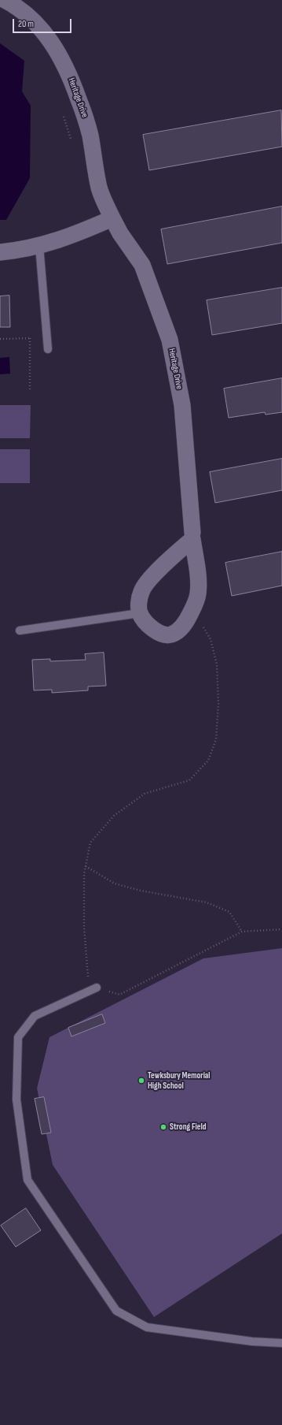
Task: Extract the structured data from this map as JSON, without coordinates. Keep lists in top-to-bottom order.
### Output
{
  "streets": {
    "street": ["Heritage Drive"]
  },
  "places": ["Tewksbury Memorial High School", "Strong Field"],
  "scale_bar": "20 m"
}
